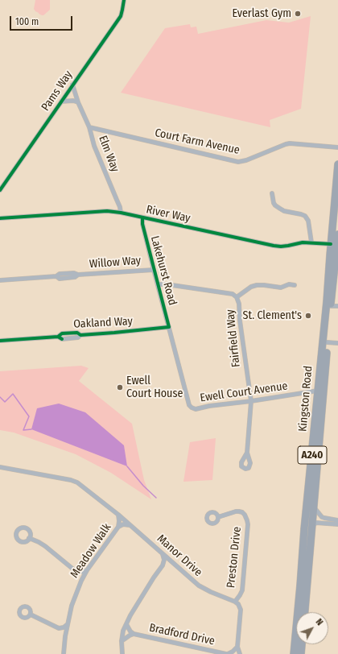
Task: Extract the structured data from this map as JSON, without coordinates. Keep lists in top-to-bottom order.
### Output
{
  "streets": {
    "highway": ["Kingston Road", "A240"],
    "street": [
      "Pams Way",
      "Court Farm Avenue",
      "Elm Way",
      "River Way",
      "Willow Way",
      "Lakehurst Road",
      "Oakland Way",
      "Fairfield Way",
      "Ewell Court Avenue",
      "Meadow Walk",
      "Manor Drive",
      "Preston Drive",
      "Bradford Drive"
    ]
  },
  "crossings": [
    ["Pams Way", "Elm Way"],
    ["Court Farm Avenue", "Elm Way"],
    ["Elm Way", "River Way"],
    ["River Way", "Lakehurst Road"],
    ["River Way", "Kingston Road"],
    ["Willow Way", "Lakehurst Road"],
    ["Lakehurst Road", "Oakland Way"],
    ["Lakehurst Road", "Fairfield Way"],
    ["Lakehurst Road", "Ewell Court Avenue"],
    ["Fairfield Way", "Ewell Court Avenue"],
    ["Ewell Court Avenue", "Kingston Road"],
    ["Meadow Walk", "Manor Drive"],
    ["Manor Drive", "Preston Drive"]
  ],
  "places": ["Everlast Gym", "St. Clement's", "Ewell Court House"],
  "scale_bar": "100 m",
  "north": "top right"
}
